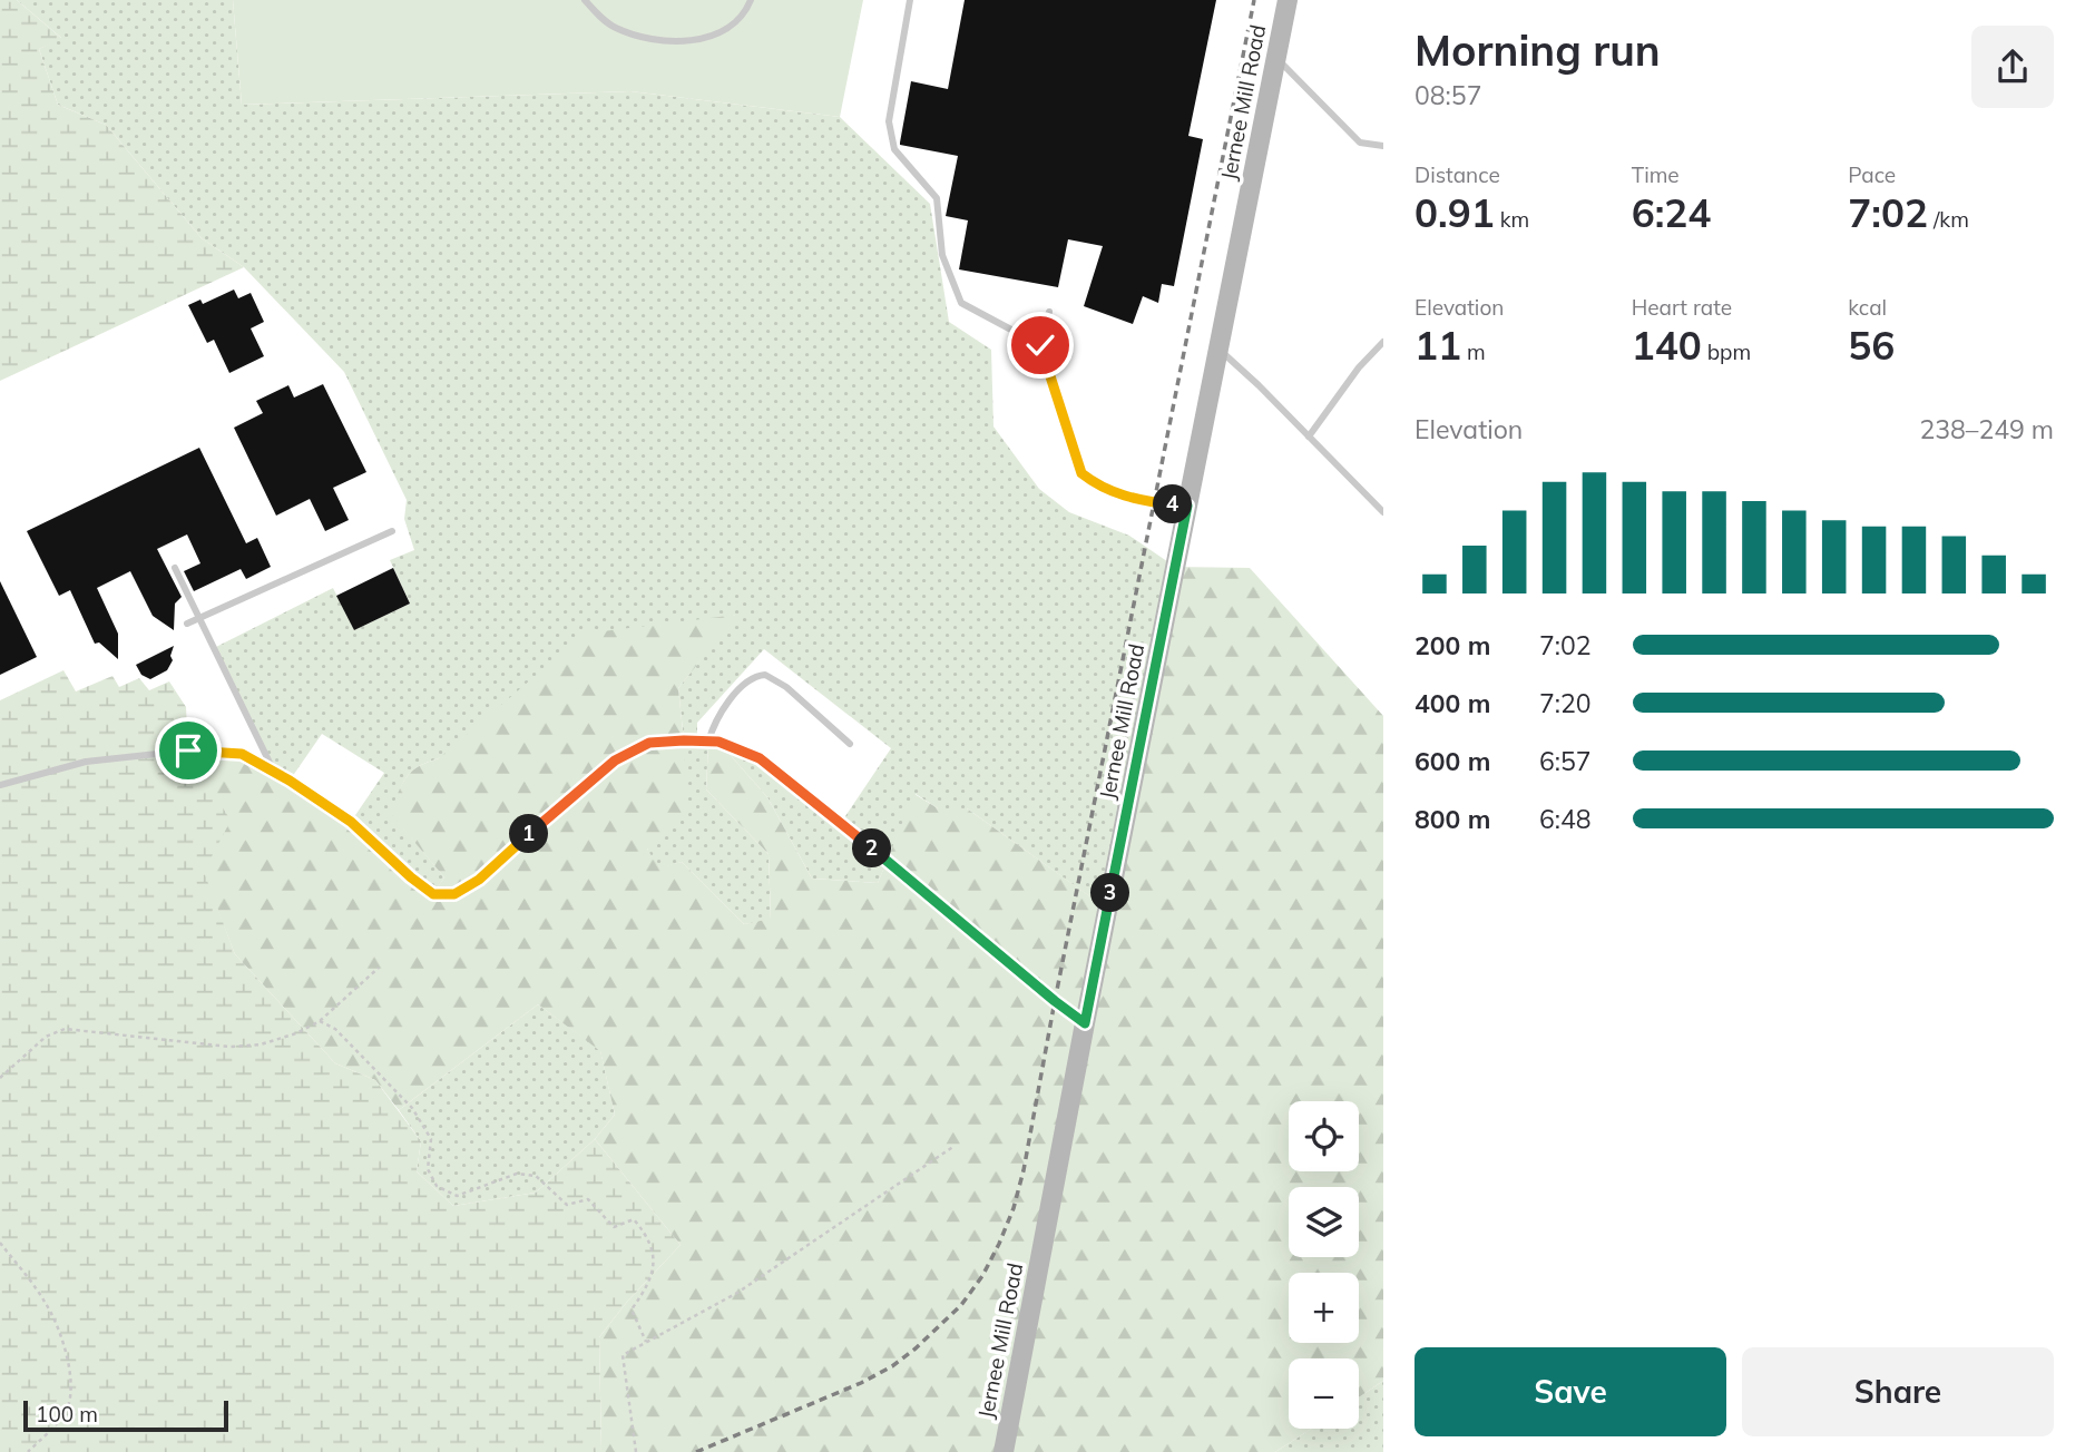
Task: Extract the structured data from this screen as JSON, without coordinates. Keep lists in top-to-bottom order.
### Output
{
  "streets": {
    "street": ["Jernee Mill Road"]
  },
  "scale_bar": "100 m",
  "page": {
    "heading": ["Morning run", "08:57"],
    "stats": [
      ["Distance", "0.91 km"],
      ["Time", "6:24"],
      ["Pace", "7:02 /km"],
      ["Elevation", "11 m"],
      ["Heart rate", "140 bpm"],
      ["kcal", "56"]
    ],
    "chart": ["Elevation", "238–249 m"],
    "pins": [
      "4",
      "1",
      "2",
      "3"
    ],
    "list": [
      {
        "name": "200 m",
        "note": "7:02"
      },
      {
        "name": "400 m",
        "note": "7:20"
      },
      {
        "name": "600 m",
        "note": "6:57"
      },
      {
        "name": "800 m",
        "note": "6:48"
      }
    ],
    "map_buttons": ["+", "−"],
    "buttons": ["Save", "Share"],
    "scale": "100 m"
  }
}
